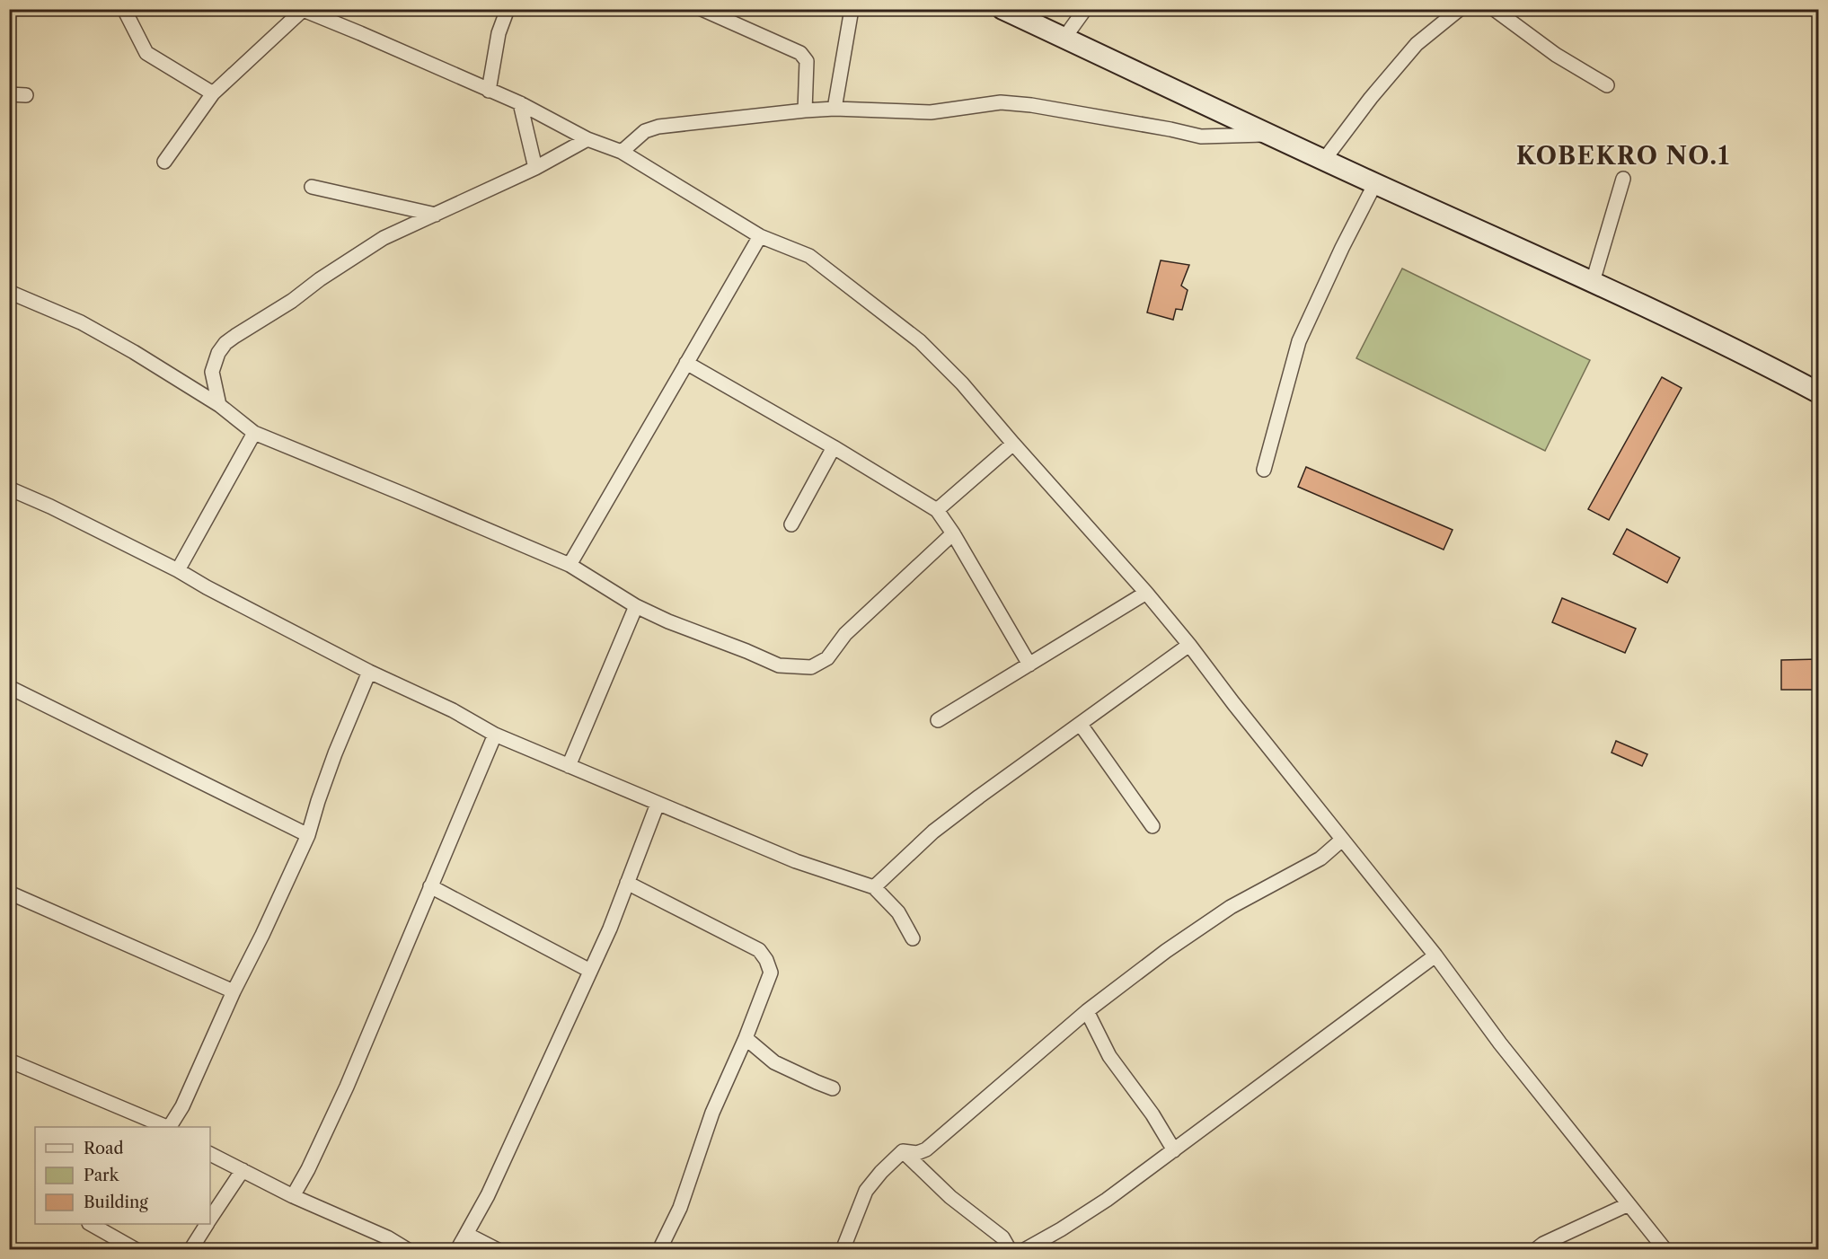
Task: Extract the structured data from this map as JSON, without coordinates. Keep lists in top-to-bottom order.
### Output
{
  "districts": ["KOBEKRO NO.1"],
  "legend": ["Road", "Park", "Building"]
}
